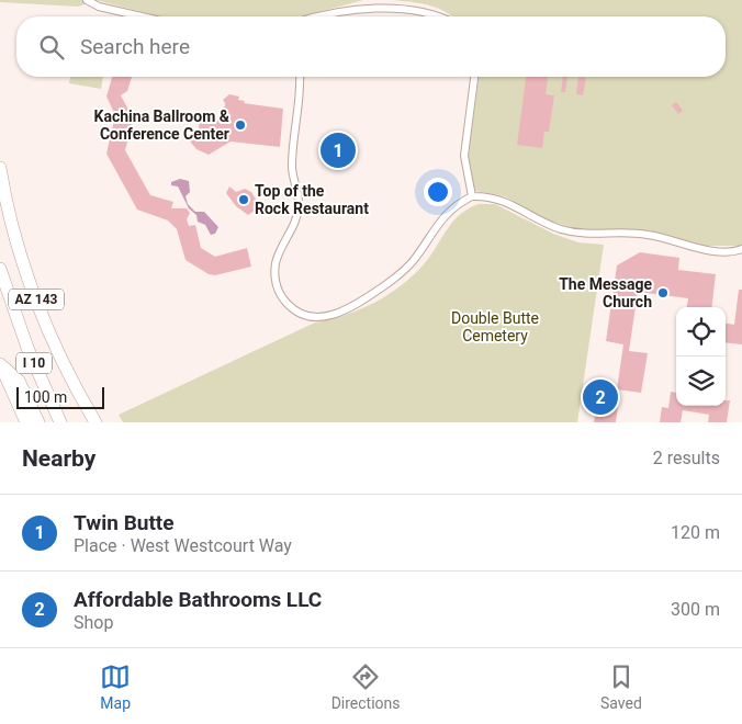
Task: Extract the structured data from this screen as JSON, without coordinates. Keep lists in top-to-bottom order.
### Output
{
  "streets": {
    "highway": ["AZ 143", "I 10"]
  },
  "parks": ["Double Butte Cemetery"],
  "places": ["Kachina Ballroom & Conference Center", "Top of the Rock Restaurant", "The Message Church"],
  "scale_bar": "100 m",
  "page": {
    "search": "Search here",
    "pins": ["1", "2"],
    "scale": "100 m",
    "heading": ["Nearby", "2 results"],
    "list": [
      {
        "mark": "1",
        "name": "Twin Butte",
        "note": "Place · West Westcourt Way",
        "value": "120 m"
      },
      {
        "mark": "2",
        "name": "Affordable Bathrooms LLC",
        "note": "Shop",
        "value": "300 m"
      }
    ],
    "nav": ["Map", "Directions", "Saved"]
  }
}
